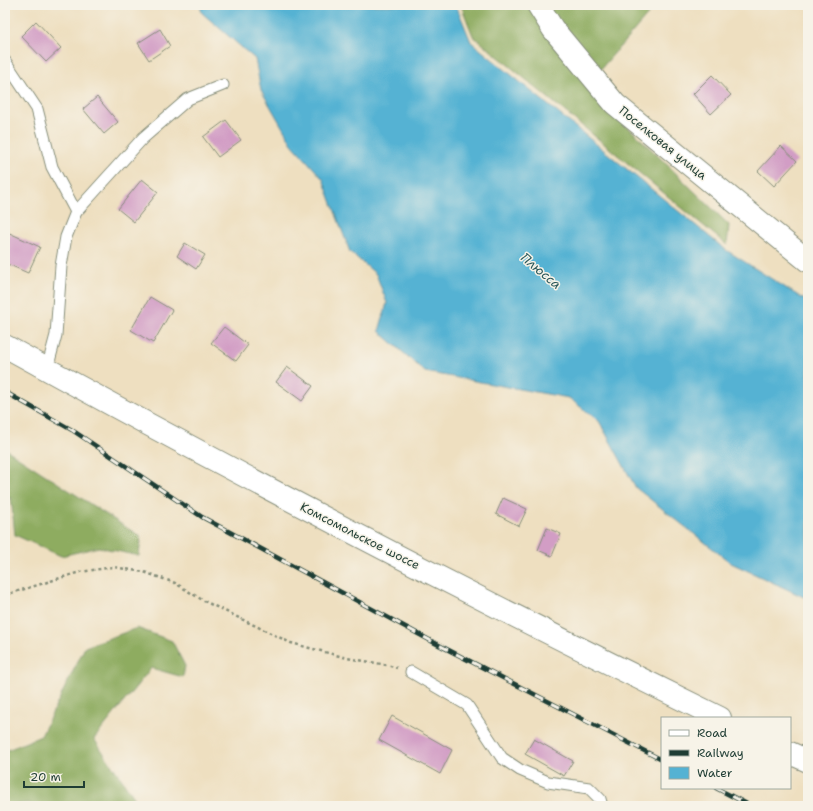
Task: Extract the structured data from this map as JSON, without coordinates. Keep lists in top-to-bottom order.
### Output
{
  "streets": {
    "main road": ["Поселковая улица", "Комсомольское шоссе"]
  },
  "water": ["Плюсса"],
  "legend": ["Road", "Railway", "Water"],
  "scale_bar": "20 m"
}
